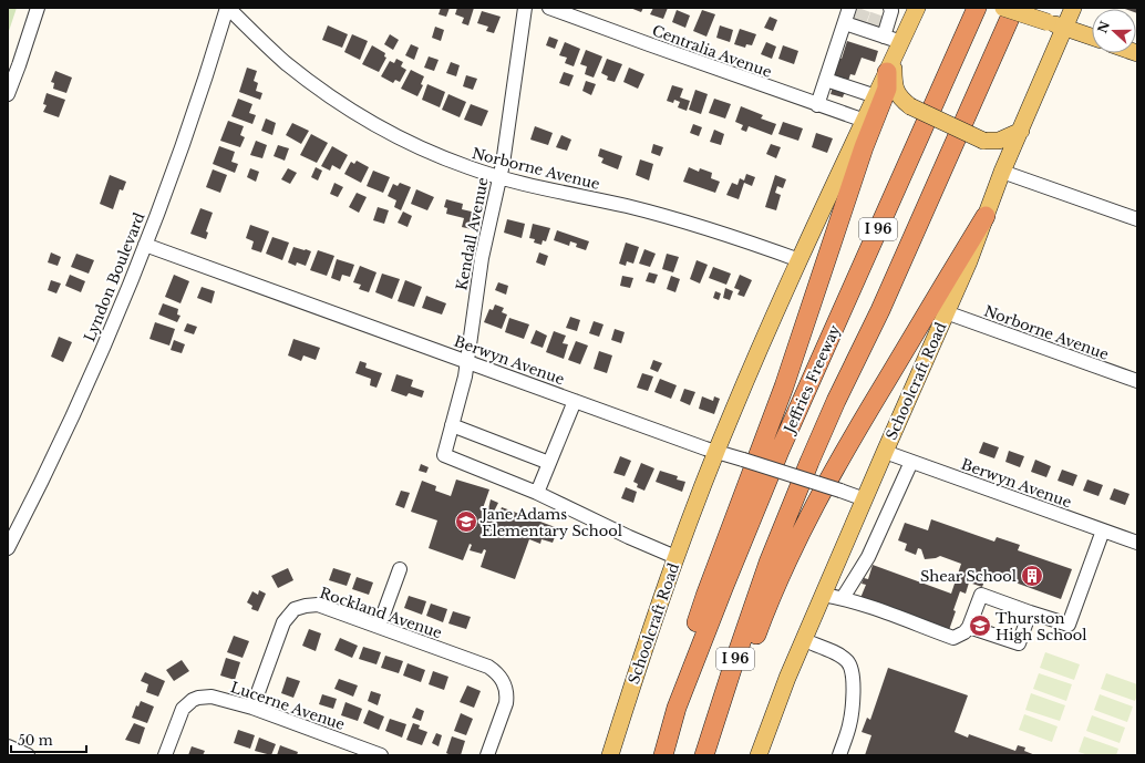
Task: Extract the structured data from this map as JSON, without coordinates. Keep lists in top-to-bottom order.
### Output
{
  "streets": {
    "highway": ["I 96", "Jeffries Freeway"],
    "main road": ["Schoolcraft Road"],
    "street": [
      "Centralia Avenue",
      "Norborne Avenue",
      "Kendall Avenue",
      "Lyndon Boulevard",
      "Berwyn Avenue",
      "Rockland Avenue",
      "Lucerne Avenue"
    ]
  },
  "crossings": [
    ["Centralia Avenue", "Schoolcraft Road"],
    ["Norborne Avenue", "Kendall Avenue"],
    ["Norborne Avenue", "Lyndon Boulevard"],
    ["Norborne Avenue", "Schoolcraft Road"],
    ["Kendall Avenue", "Berwyn Avenue"],
    ["Lyndon Boulevard", "Berwyn Avenue"],
    ["Berwyn Avenue", "Schoolcraft Road"],
    ["Rockland Avenue", "Lucerne Avenue"]
  ],
  "places": {
    "school or university": ["Jane Adams Elementary School", "Thurston High School"],
    "building": ["Shear School"]
  },
  "scale_bar": "50 m",
  "north": "left"
}
